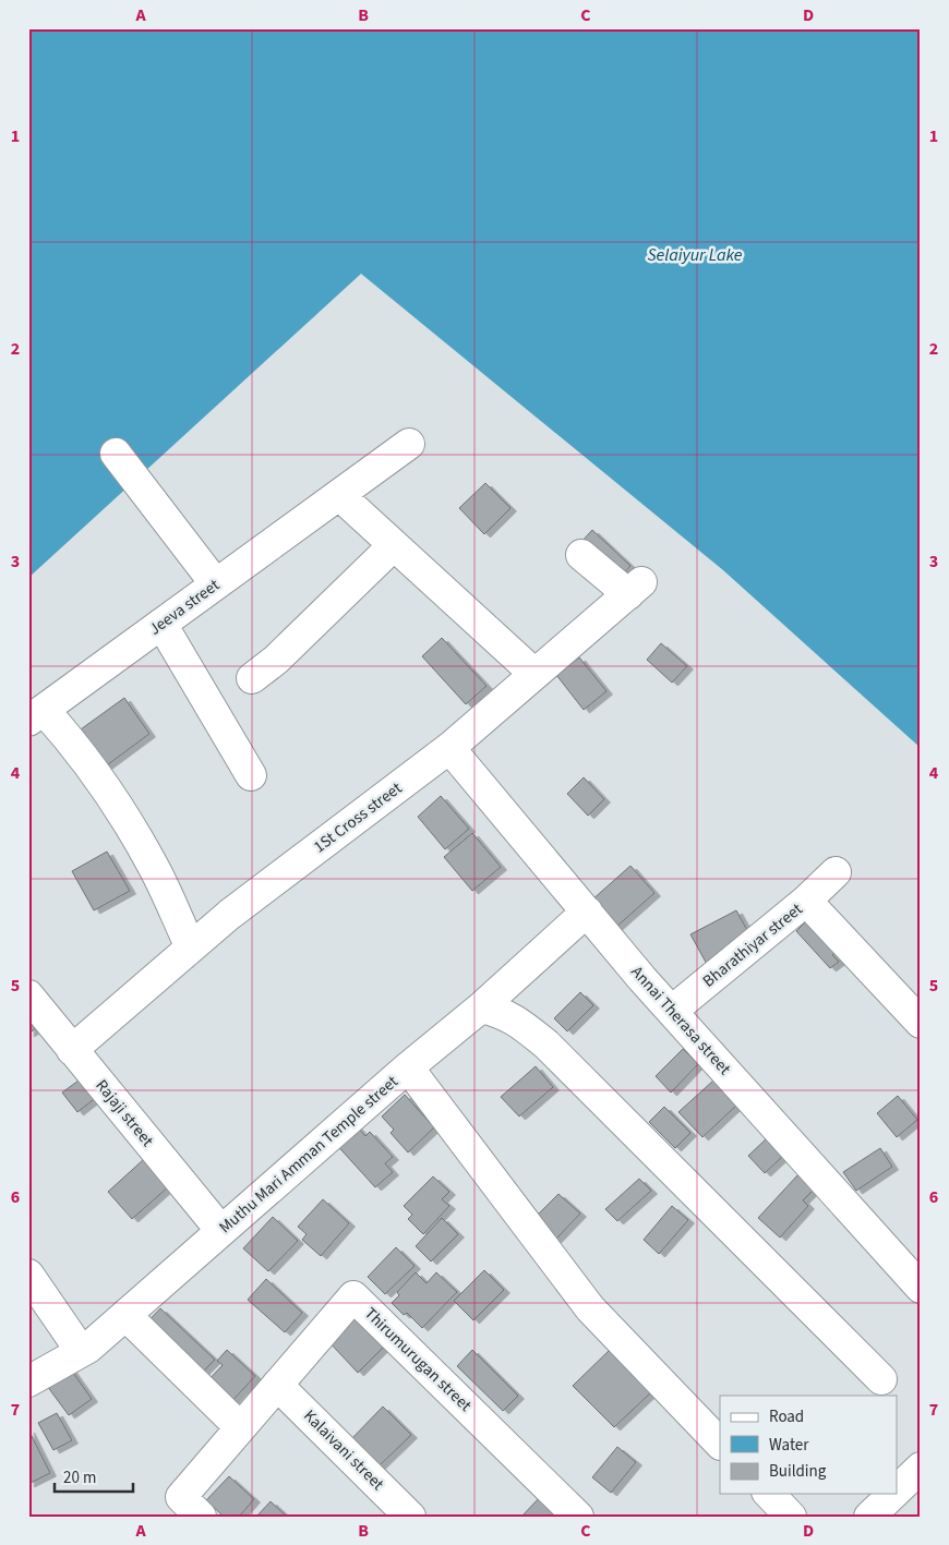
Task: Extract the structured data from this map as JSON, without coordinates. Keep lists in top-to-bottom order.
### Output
{
  "streets": {
    "street": [
      "Jeeva street",
      "1St Cross street",
      "Bharathiyar street",
      "Annai Therasa street",
      "Rajaji street",
      "Muthu Mari Amman Temple street",
      "Thirumurugan street",
      "Kalaivani street"
    ]
  },
  "crossings": [
    ["1St Cross street", "Annai Therasa street"],
    ["1St Cross street", "Rajaji street"],
    ["Bharathiyar street", "Annai Therasa street"],
    ["Rajaji street", "Muthu Mari Amman Temple street"],
    ["Thirumurugan street", "Kalaivani street"]
  ],
  "water": ["Selaiyur Lake"],
  "legend": ["Road", "Water", "Building"],
  "scale_bar": "20 m",
  "grid": {
    "columns": [
      "A",
      "B",
      "C",
      "D"
    ],
    "rows": [
      "1",
      "2",
      "3",
      "4",
      "5",
      "6",
      "7"
    ]
  }
}
